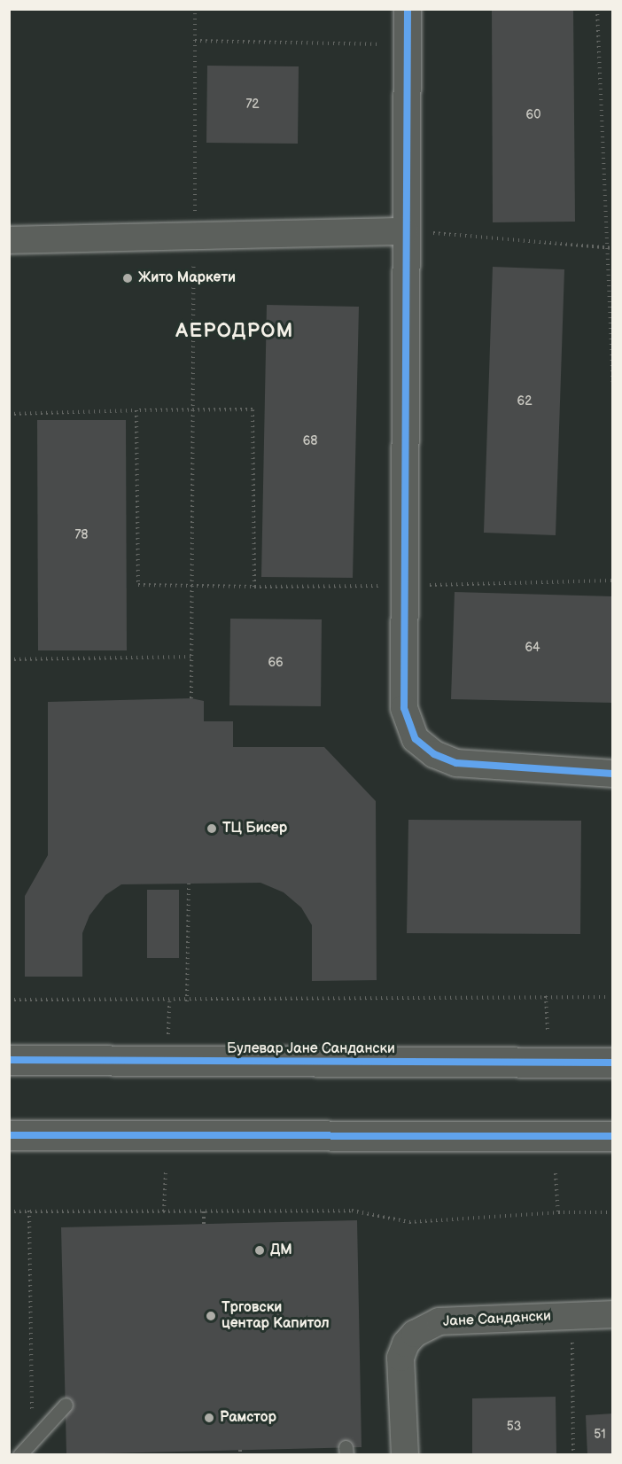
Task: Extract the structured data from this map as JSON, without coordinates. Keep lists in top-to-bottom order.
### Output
{
  "streets": {
    "street": ["Булевар Јане Сандански", "Јане Сандански"]
  },
  "districts": ["АЕРОДРОМ"],
  "places": [
    "Жито Маркети",
    "ТЦ Бисер",
    "ДМ",
    "Трговски центар Капитол",
    "Рамстор"
  ],
  "house_numbers": [
    "72",
    "60",
    "62",
    "68",
    "78",
    "64",
    "66",
    "53",
    "51"
  ]
}
